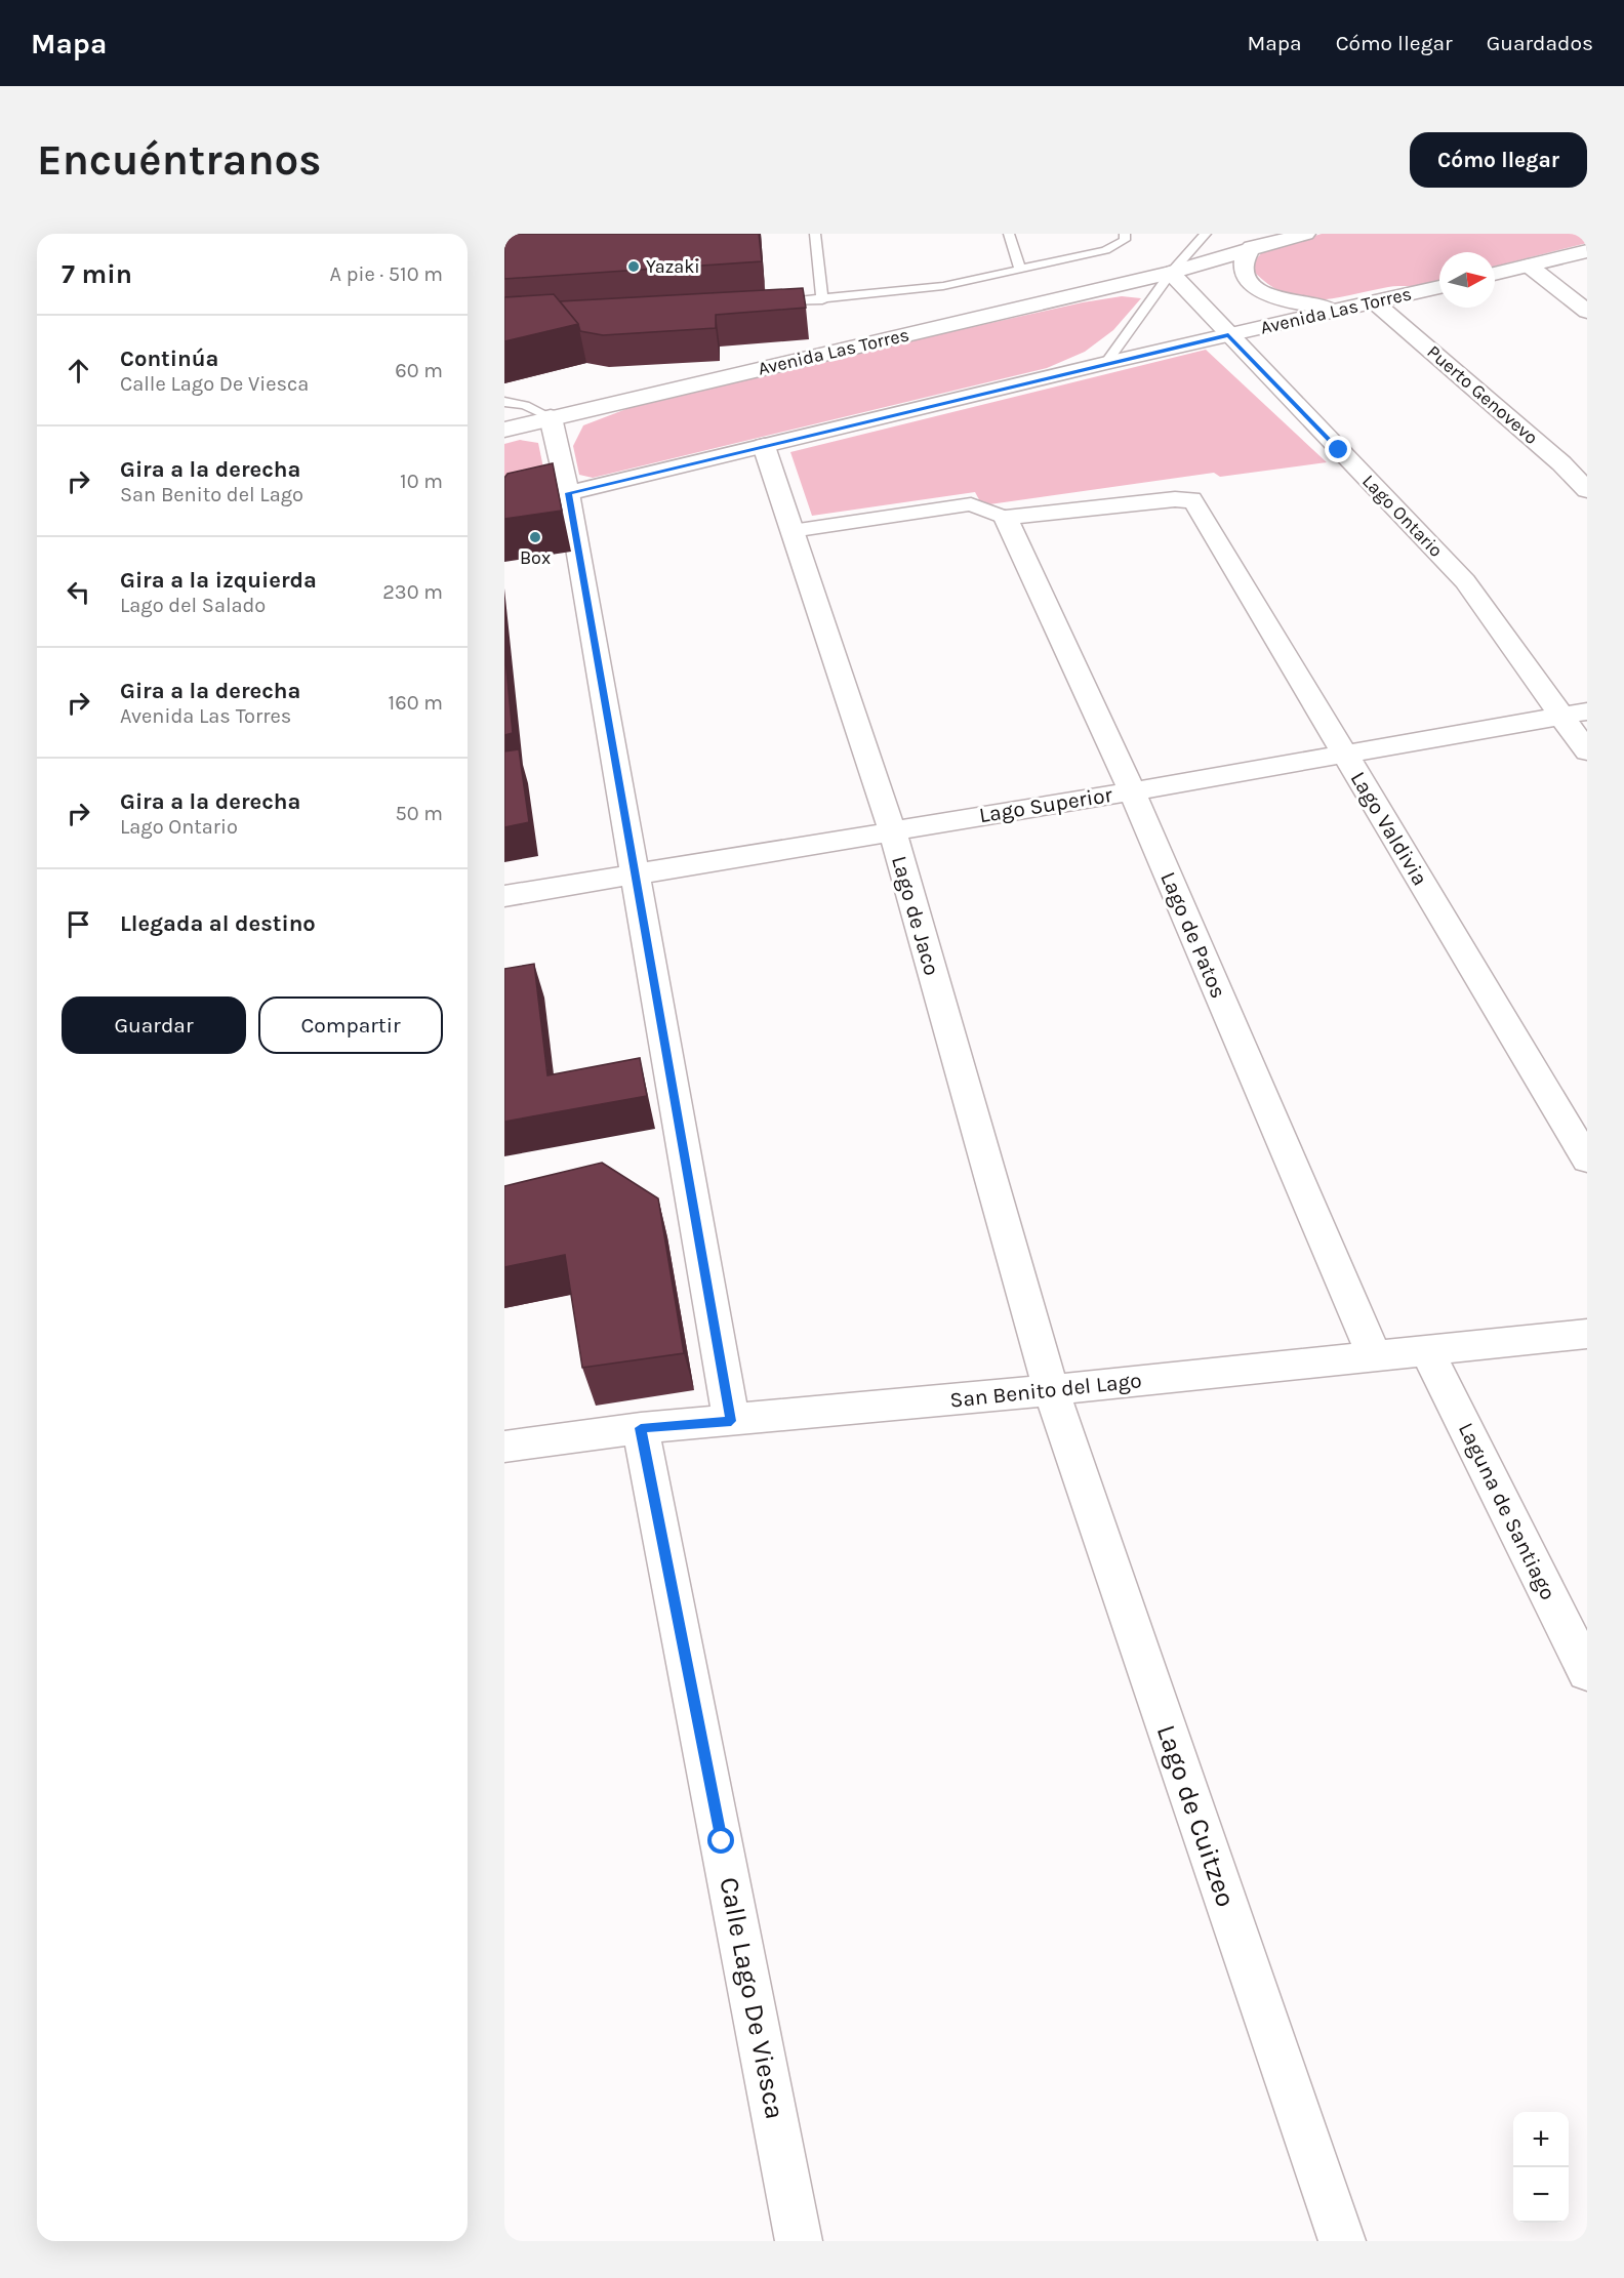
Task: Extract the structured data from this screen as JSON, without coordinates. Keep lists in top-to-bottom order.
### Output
{
  "streets": {
    "street": [
      "Avenida Las Torres",
      "Puerto Genovevo",
      "Lago Ontario",
      "Lago Superior",
      "Lago Valdivia",
      "Lago de Jaco",
      "Lago de Patos",
      "San Benito del Lago",
      "Laguna de Santiago",
      "Lago de Cuitzeo",
      "Calle Lago De Viesca"
    ]
  },
  "crossings": [
    ["Avenida Las Torres", "Puerto Genovevo"],
    ["Avenida Las Torres", "Lago Ontario"],
    ["Avenida Las Torres", "Lago de Jaco"],
    ["Lago Ontario", "Lago Superior"],
    ["Lago Superior", "Lago Valdivia"],
    ["Lago Superior", "Lago de Jaco"],
    ["Lago Superior", "Lago de Patos"],
    ["Lago Valdivia", "Lago de Patos"],
    ["Lago de Jaco", "San Benito del Lago"],
    ["Lago de Jaco", "Lago de Cuitzeo"],
    ["Lago de Patos", "San Benito del Lago"],
    ["San Benito del Lago", "Laguna de Santiago"],
    ["San Benito del Lago", "Lago de Cuitzeo"],
    ["San Benito del Lago", "Calle Lago De Viesca"]
  ],
  "places": ["Yazaki", "Box"],
  "north": "right",
  "page": {
    "header": "Mapa",
    "nav": ["Mapa", "Cómo llegar", "Guardados"],
    "buttons": [
      "Cómo llegar",
      ["Guardar", "Compartir"]
    ],
    "title": "Encuéntranos",
    "heading": ["7 min", "A pie · 510 m"],
    "list": [
      ["Continúa", "Calle Lago De Viesca", "60 m"],
      ["Gira a la derecha", "San Benito del Lago", "10 m"],
      ["Gira a la izquierda", "Lago del Salado", "230 m"],
      ["Gira a la derecha", "Avenida Las Torres", "160 m"],
      ["Gira a la derecha", "Lago Ontario", "50 m"],
      "Llegada al destino"
    ],
    "map_buttons": ["+", "−"]
  }
}
